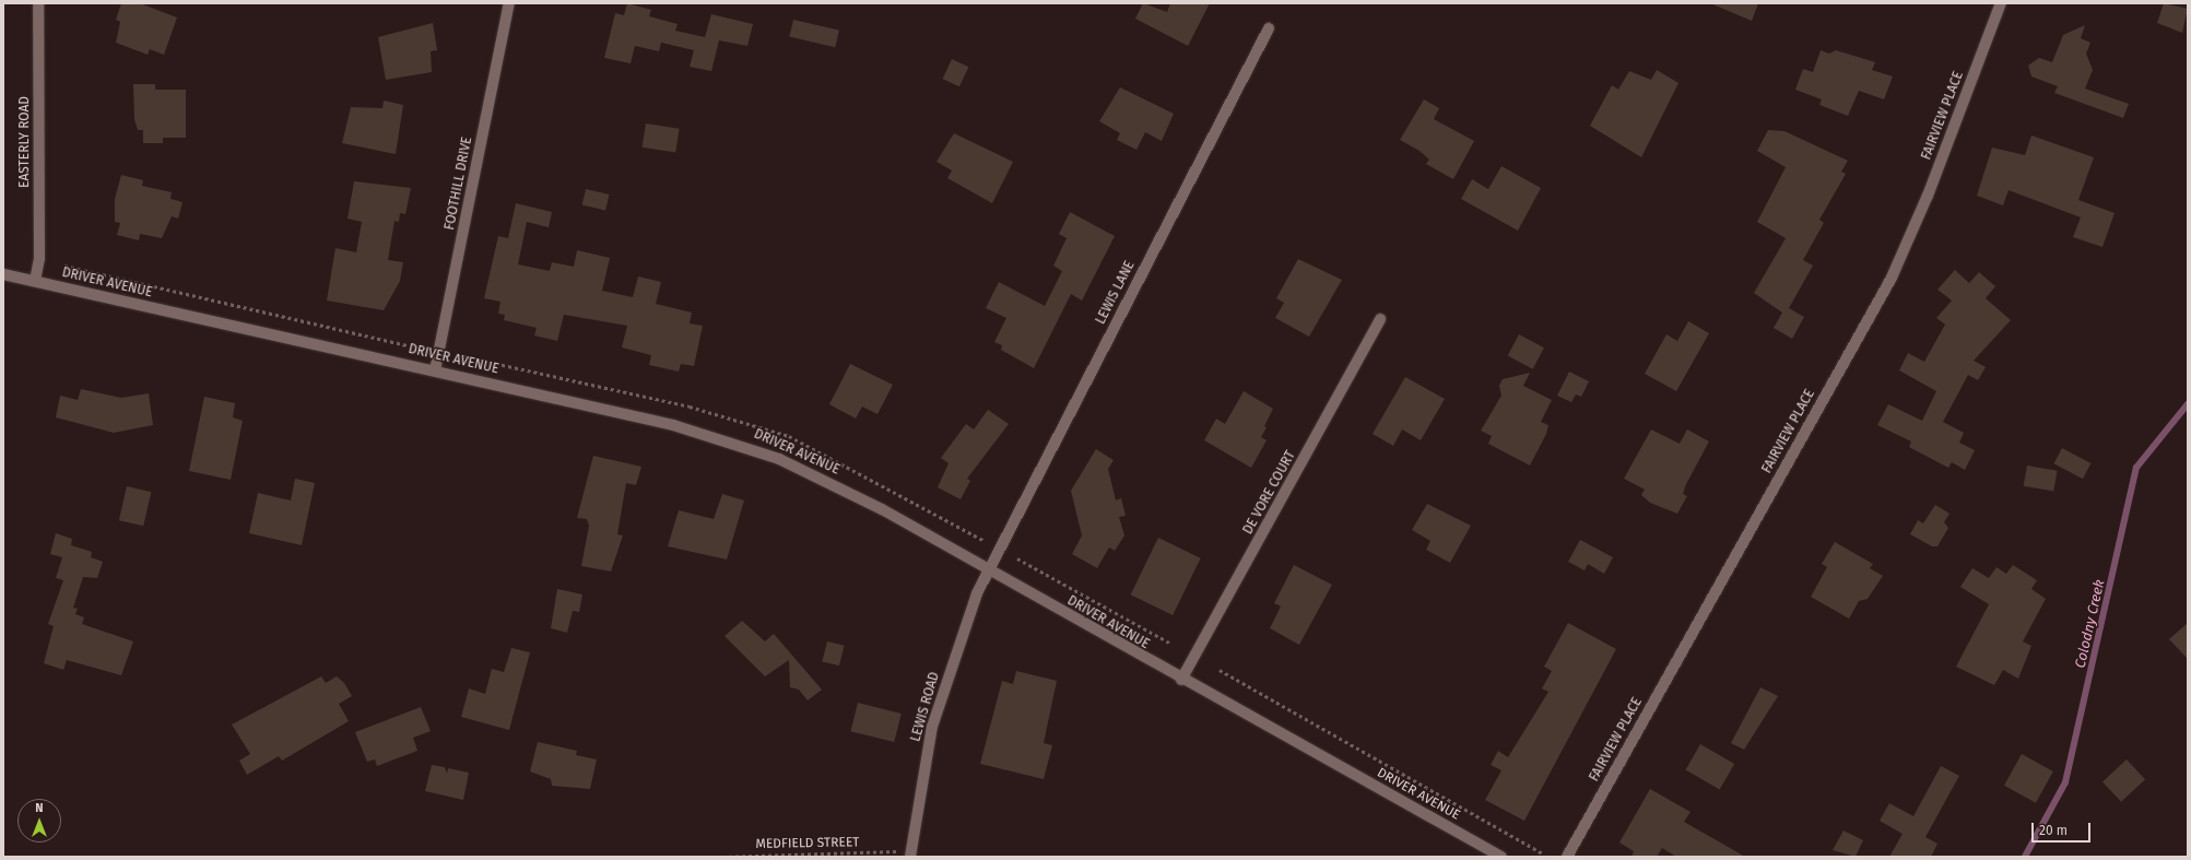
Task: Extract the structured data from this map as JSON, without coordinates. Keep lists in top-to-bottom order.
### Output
{
  "streets": {
    "street": [
      "FAIRVIEW PLACE",
      "EASTERLY ROAD",
      "FOOTHILL DRIVE",
      "DRIVER AVENUE",
      "LEWIS LANE",
      "DE VORE COURT",
      "LEWIS ROAD"
    ],
    "path": ["MEDFIELD STREET"]
  },
  "crossings": [
    ["EASTERLY ROAD", "DRIVER AVENUE"],
    ["FOOTHILL DRIVE", "DRIVER AVENUE"],
    ["DRIVER AVENUE", "LEWIS LANE"],
    ["DRIVER AVENUE", "DE VORE COURT"],
    ["DRIVER AVENUE", "LEWIS ROAD"],
    ["LEWIS LANE", "LEWIS ROAD"]
  ],
  "water": ["Colodny Creek"],
  "scale_bar": "20 m",
  "north": "top"
}
